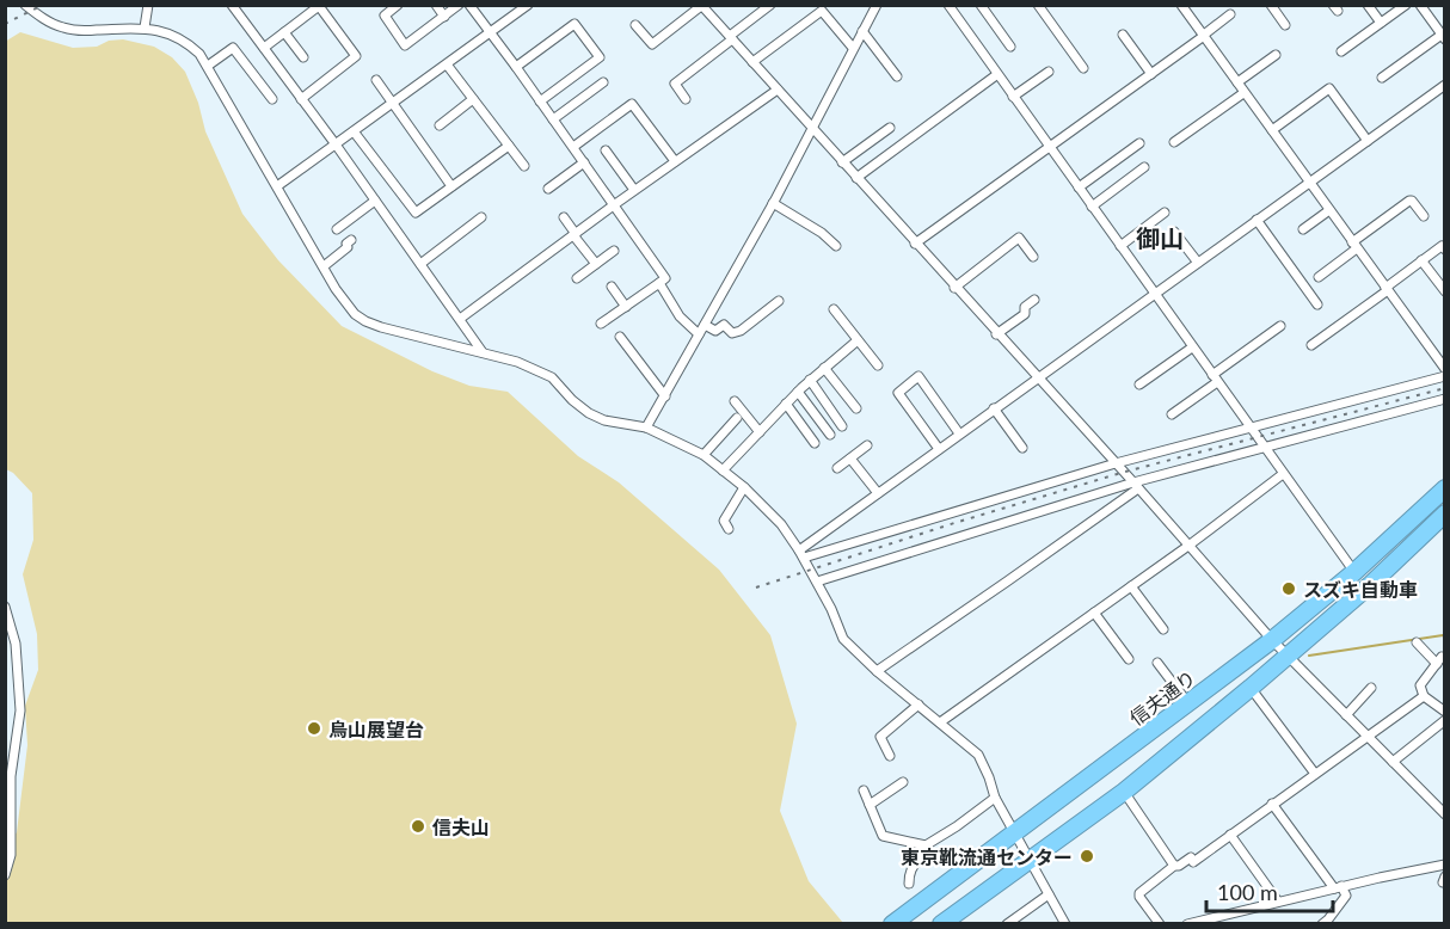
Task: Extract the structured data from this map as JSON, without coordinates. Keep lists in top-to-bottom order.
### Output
{
  "streets": {
    "highway": ["信夫通り"]
  },
  "districts": ["御山"],
  "places": [
    "スズキ自動車",
    "烏山展望台",
    "信夫山",
    "東京靴流通センター"
  ],
  "scale_bar": "100 m"
}
